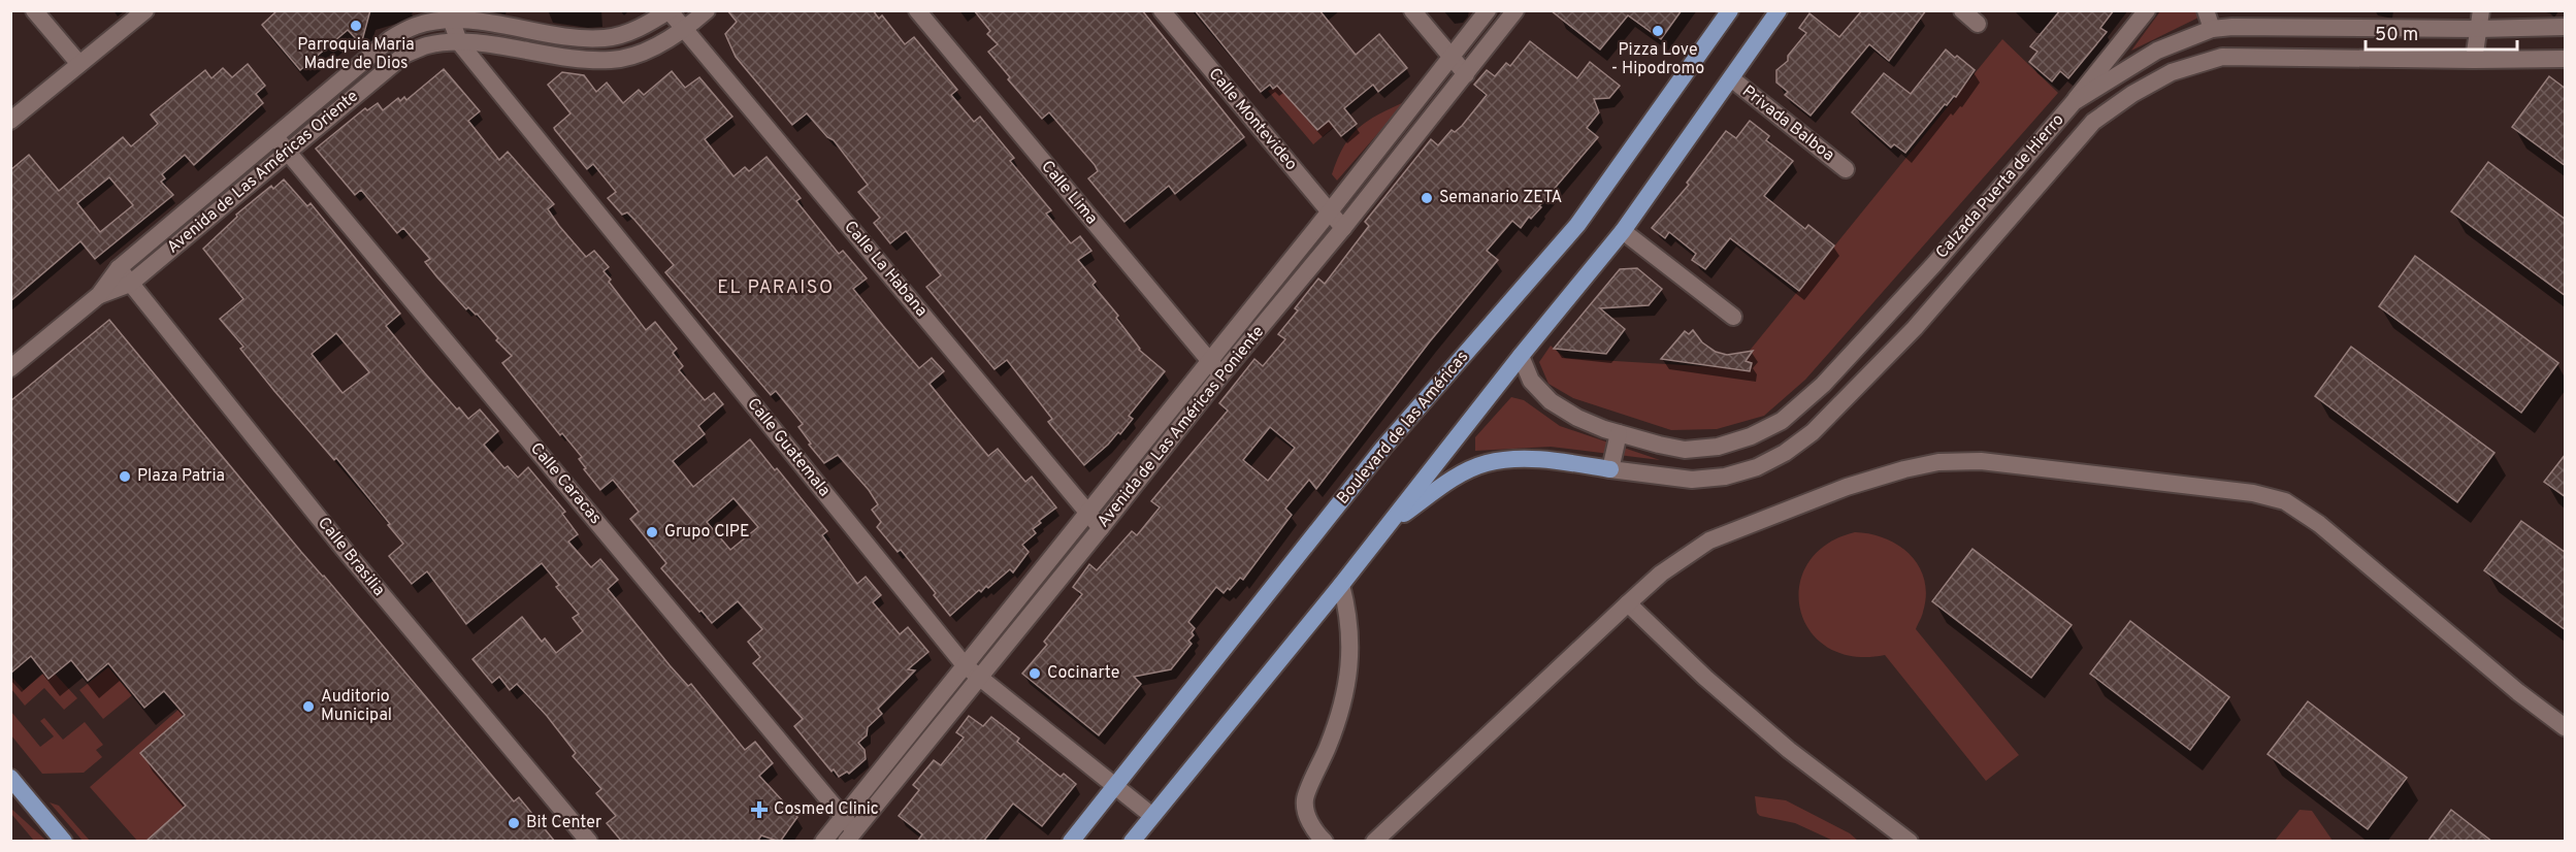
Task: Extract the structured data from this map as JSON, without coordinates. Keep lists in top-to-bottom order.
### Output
{
  "streets": {
    "main road": ["Boulevard de las Américas"],
    "street": [
      "Calle Montevideo",
      "Privada Balboa",
      "Avenida de Las Américas Oriente",
      "Calzada Puerta de Hierro",
      "Calle Lima",
      "Calle La Habana",
      "Avenida de Las Américas Poniente",
      "Calle Guatemala",
      "Calle Caracas",
      "Calle Brasilia"
    ]
  },
  "crossings": [
    ["Calle Montevideo", "Avenida de Las Américas Poniente"],
    ["Avenida de Las Américas Oriente", "Calle La Habana"],
    ["Avenida de Las Américas Oriente", "Calle Guatemala"],
    ["Avenida de Las Américas Oriente", "Calle Caracas"],
    ["Avenida de Las Américas Oriente", "Calle Brasilia"],
    ["Calle Lima", "Avenida de Las Américas Poniente"],
    ["Calle La Habana", "Avenida de Las Américas Poniente"],
    ["Avenida de Las Américas Poniente", "Calle Guatemala"],
    ["Avenida de Las Américas Poniente", "Calle Caracas"],
    ["Boulevard de las Américas", "Calle Guatemala"]
  ],
  "districts": ["EL PARAISO"],
  "places": {
    "other": [
      "Parroquia Maria Madre de Dios",
      "Pizza Love - Hipodromo",
      "Semanario ZETA",
      "Plaza Patria",
      "Grupo CIPE",
      "Cocinarte",
      "Auditorio Municipal",
      "Bit Center"
    ],
    "health": ["Cosmed Clinic"]
  },
  "scale_bar": "50 m"
}
